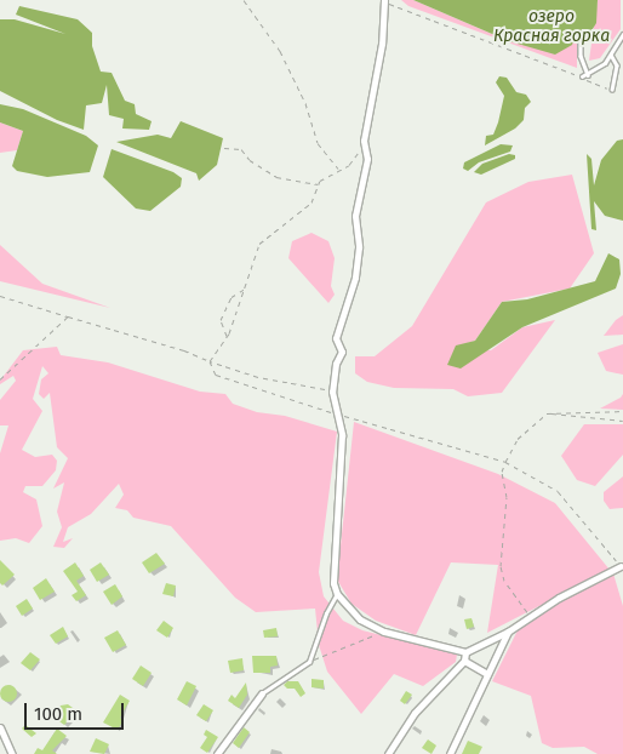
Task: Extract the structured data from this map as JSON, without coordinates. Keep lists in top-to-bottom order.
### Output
{
  "water": ["озеро Красная горка"],
  "scale_bar": "100 m"
}
